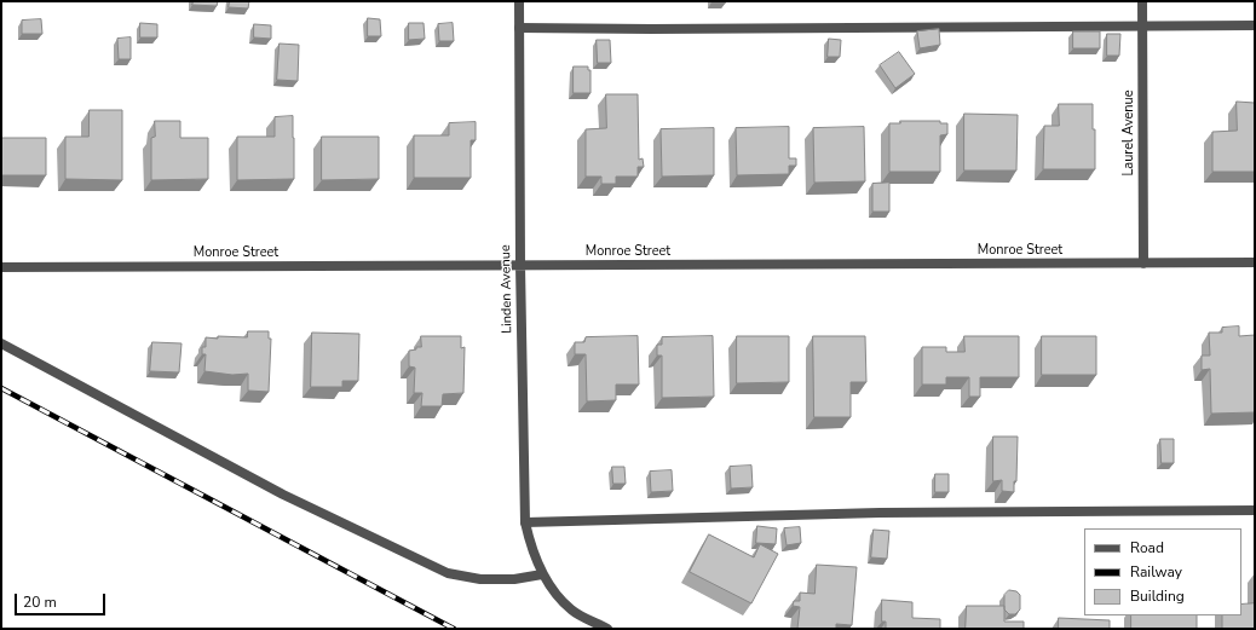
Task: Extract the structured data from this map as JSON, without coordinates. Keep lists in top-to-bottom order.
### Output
{
  "streets": {
    "street": ["Laurel Avenue", "Monroe Street", "Linden Avenue"]
  },
  "crossings": [
    ["Laurel Avenue", "Monroe Street"],
    ["Monroe Street", "Linden Avenue"]
  ],
  "legend": ["Road", "Railway", "Building"],
  "scale_bar": "20 m"
}
